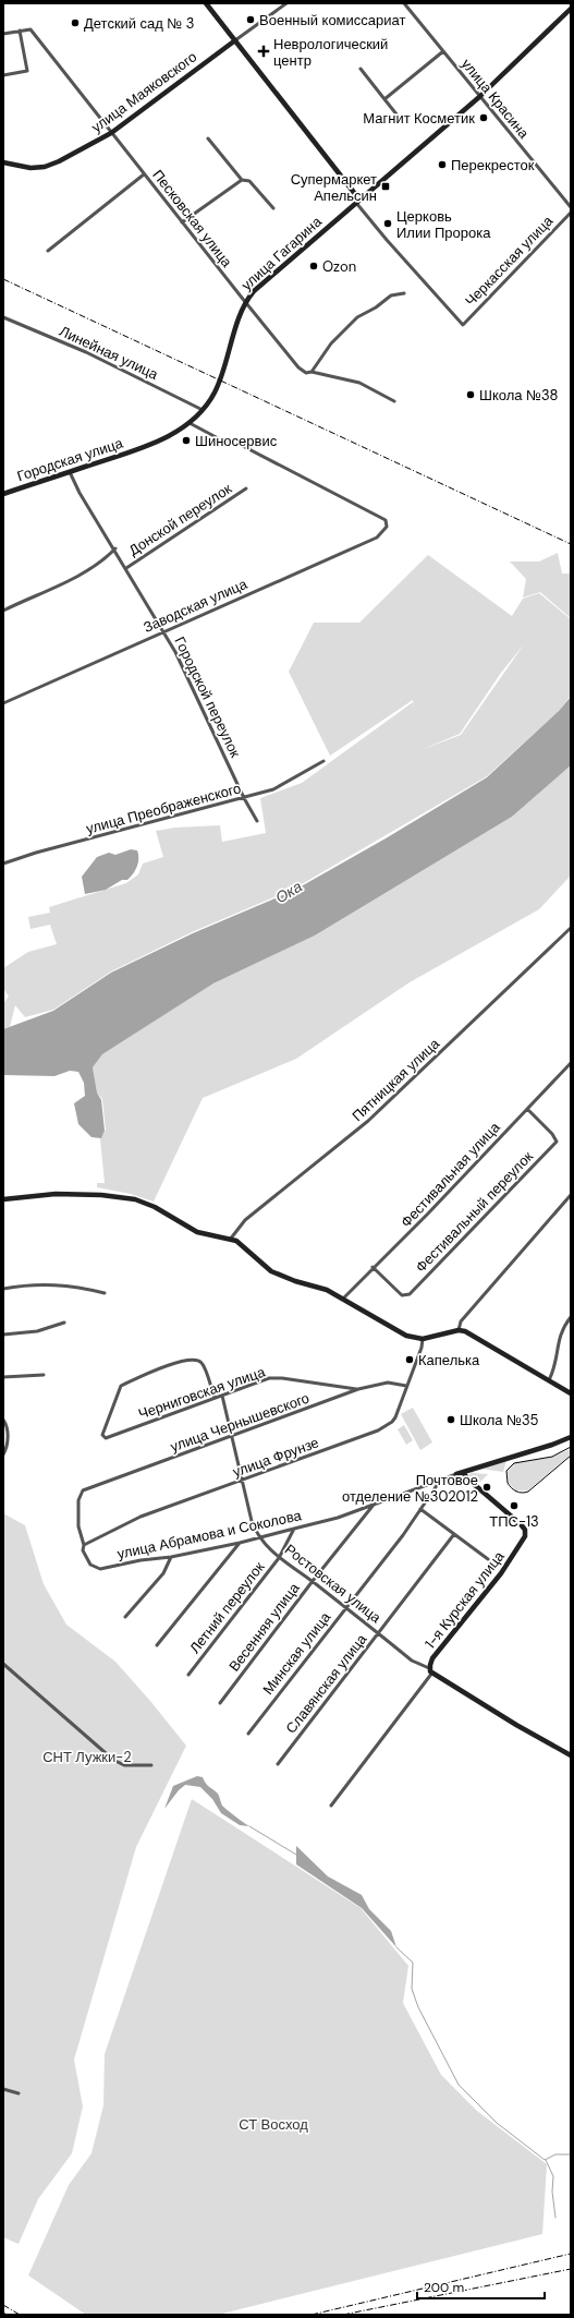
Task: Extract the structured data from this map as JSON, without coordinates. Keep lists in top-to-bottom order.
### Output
{
  "streets": {
    "street": [
      "улица Маяковского",
      "улица Красина",
      "Песковская улица",
      "улица Гагарина",
      "Черкасская улица",
      "Линейная улица",
      "Городская улица",
      "Донской переулок",
      "Заводская улица",
      "Городской переулок",
      "улица Преображенского",
      "Пятницкая улица",
      "Фестивальная улица",
      "Фестивальный переулок",
      "Черниговская улица",
      "улица Чернышевского",
      "улица Фрунзе",
      "улица Абрамова и Соколова",
      "Ростовская улица",
      "1-я Курская улица",
      "Летний переулок",
      "Весенняя улица",
      "Минская улица",
      "Славянская улица"
    ]
  },
  "crossings": [
    ["улица Маяковского", "Песковская улица"],
    ["улица Красина", "улица Гагарина"],
    ["Песковская улица", "улица Гагарина"],
    ["улица Гагарина", "Черкасская улица"],
    ["улица Гагарина", "Линейная улица"],
    ["улица Гагарина", "Городская улица"],
    ["улица Гагарина", "Заводская улица"],
    ["Городская улица", "Городской переулок"],
    ["Донской переулок", "Городской переулок"],
    ["Заводская улица", "Городской переулок"],
    ["Городской переулок", "улица Преображенского"],
    ["Фестивальная улица", "Фестивальный переулок"],
    ["Черниговская улица", "улица Чернышевского"],
    ["Черниговская улица", "Ростовская улица"],
    ["улица Чернышевского", "улица Фрунзе"],
    ["улица Чернышевского", "улица Абрамова и Соколова"],
    ["улица Чернышевского", "Ростовская улица"],
    ["улица Фрунзе", "улица Абрамова и Соколова"],
    ["улица Фрунзе", "Ростовская улица"],
    ["улица Абрамова и Соколова", "Ростовская улица"],
    ["улица Абрамова и Соколова", "1-я Курская улица"],
    ["улица Абрамова и Соколова", "Летний переулок"],
    ["улица Абрамова и Соколова", "Весенняя улица"],
    ["улица Абрамова и Соколова", "Минская улица"],
    ["Ростовская улица", "1-я Курская улица"],
    ["Ростовская улица", "Летний переулок"],
    ["Ростовская улица", "Весенняя улица"],
    ["Ростовская улица", "Минская улица"],
    ["Ростовская улица", "Славянская улица"]
  ],
  "water": ["Ока"],
  "parks": ["СНТ Лужки-2", "СТ Восход"],
  "places": {
    "other": [
      "Военный комиссариат",
      "Детский сад № 3",
      "Магнит Косметик",
      "Перекресток",
      "Церковь Илии Пророка",
      "Ozon",
      "Школа №38",
      "Шиносервис",
      "Капелька",
      "Школа №35",
      "Почтовое отделение №302012",
      "ТПС-13"
    ],
    "health": ["Неврологический центр"],
    "transit": ["Супермаркет Апельсин"]
  },
  "scale_bar": "200 m"
}
